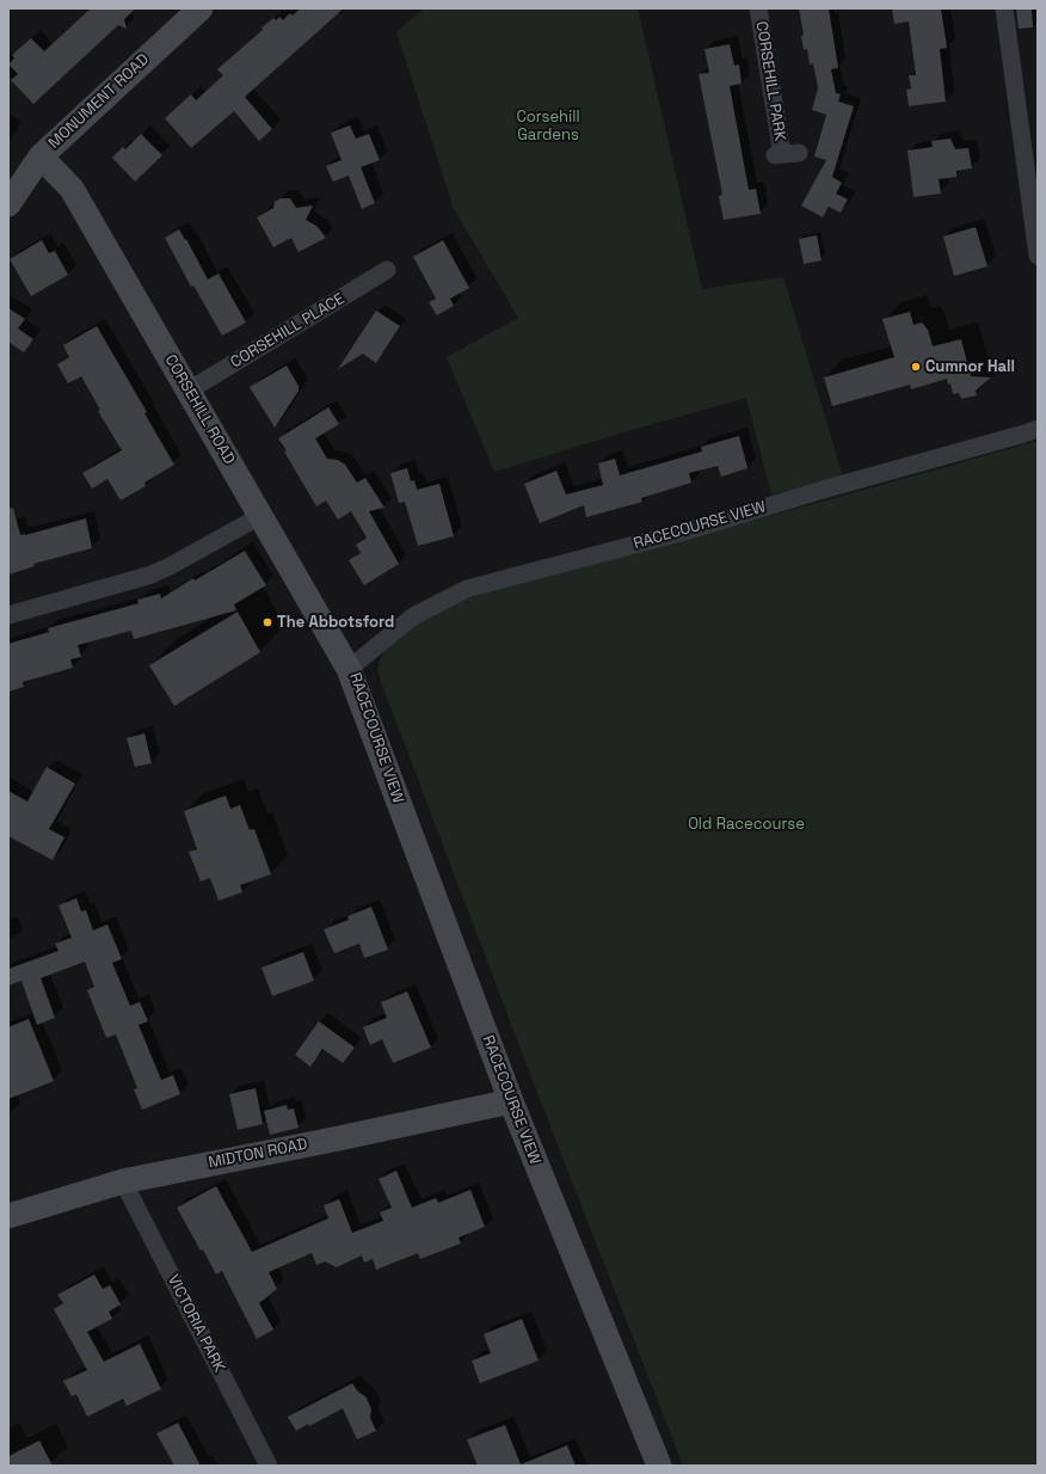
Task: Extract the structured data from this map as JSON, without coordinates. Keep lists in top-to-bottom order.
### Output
{
  "streets": {
    "street": [
      "CORSEHILL PARK",
      "MONUMENT ROAD",
      "CORSEHILL PLACE",
      "CORSEHILL ROAD",
      "RACECOURSE VIEW",
      "MIDTON ROAD",
      "VICTORIA PARK"
    ]
  },
  "crossings": [
    ["MONUMENT ROAD", "CORSEHILL ROAD"],
    ["CORSEHILL PLACE", "CORSEHILL ROAD"],
    ["CORSEHILL ROAD", "RACECOURSE VIEW"],
    ["RACECOURSE VIEW", "MIDTON ROAD"],
    ["MIDTON ROAD", "VICTORIA PARK"]
  ],
  "parks": ["Corsehill Gardens", "Old Racecourse"],
  "places": ["Cumnor Hall", "The Abbotsford"]
}
